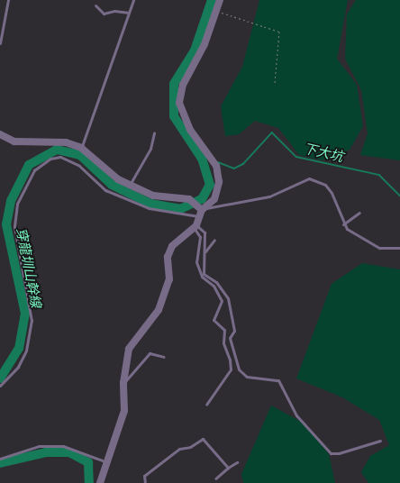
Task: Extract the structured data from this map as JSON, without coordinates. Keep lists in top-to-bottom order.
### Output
{
  "water": ["下大坑", "穿龍圳山幹線"]
}
